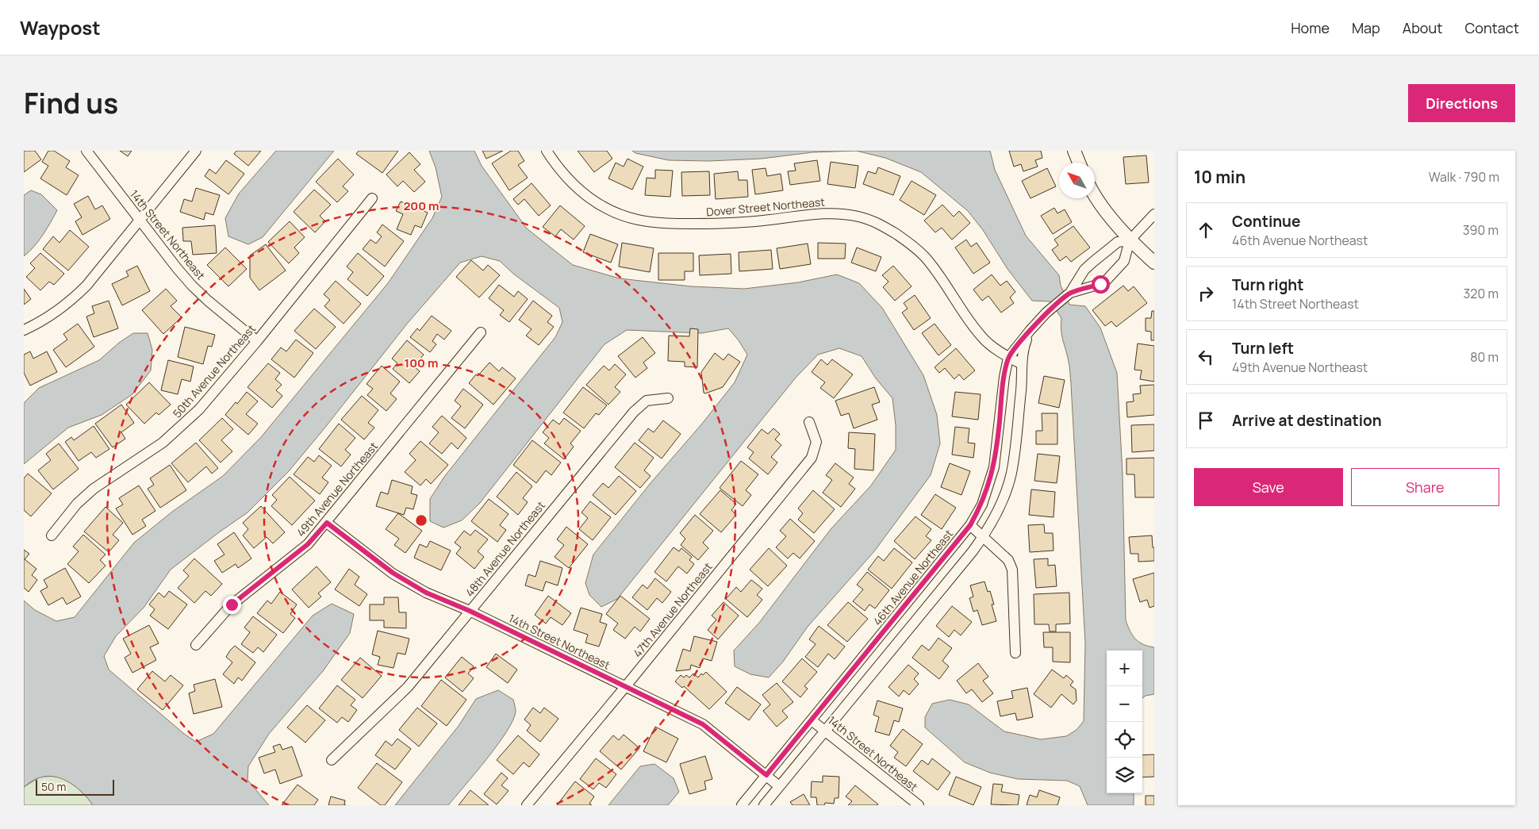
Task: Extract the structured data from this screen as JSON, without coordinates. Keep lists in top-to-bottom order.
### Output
{
  "streets": {
    "street": [
      "Dover Street Northeast",
      "14th Street Northeast",
      "50th Avenue Northeast",
      "49th Avenue Northeast",
      "48th Avenue Northeast",
      "46th Avenue Northeast",
      "47th Avenue Northeast"
    ]
  },
  "crossings": [
    ["Dover Street Northeast", "46th Avenue Northeast"],
    ["14th Street Northeast", "50th Avenue Northeast"],
    ["14th Street Northeast", "49th Avenue Northeast"],
    ["14th Street Northeast", "48th Avenue Northeast"],
    ["14th Street Northeast", "46th Avenue Northeast"],
    ["14th Street Northeast", "47th Avenue Northeast"]
  ],
  "scale_bar": "50 m",
  "north": "top left",
  "page": {
    "header": "Waypost",
    "nav": [
      "Home",
      "Map",
      "About",
      "Contact"
    ],
    "title": "Find us",
    "buttons": [
      "Directions",
      ["Save", "Share"]
    ],
    "heading": ["10 min", "Walk · 790 m"],
    "list": [
      ["Continue", "46th Avenue Northeast", "390 m"],
      ["Turn right", "14th Street Northeast", "320 m"],
      ["Turn left", "49th Avenue Northeast", "80 m"],
      "Arrive at destination"
    ],
    "map_buttons": ["+", "−"],
    "scale": "50 m"
  },
  "rings": ["200 m", "100 m"]
}
